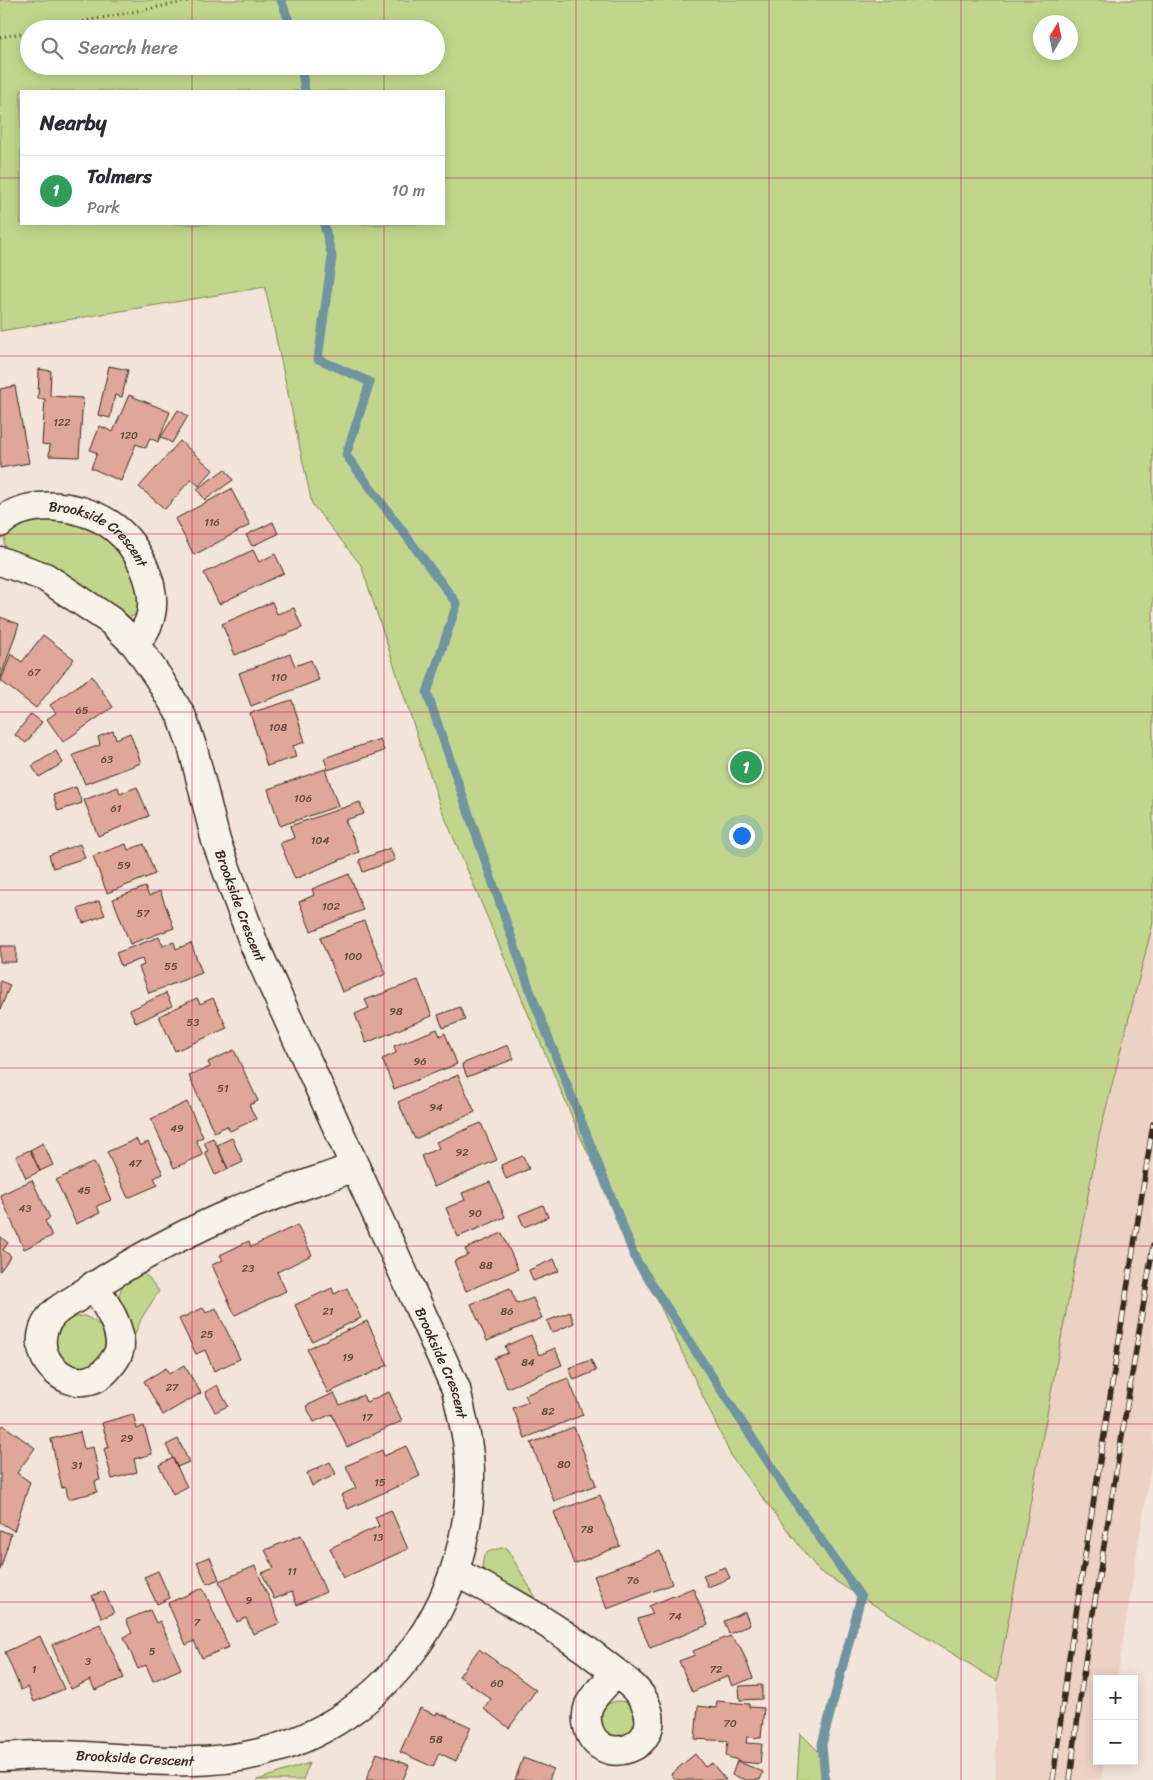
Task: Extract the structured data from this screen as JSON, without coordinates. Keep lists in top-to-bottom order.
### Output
{
  "streets": {
    "street": ["Brookside Crescent"]
  },
  "house_numbers": [
    "122",
    "120",
    "116",
    "67",
    "110",
    "65",
    "108",
    "63",
    "106",
    "61",
    "104",
    "59",
    "102",
    "57",
    "100",
    "55",
    "98",
    "53",
    "96",
    "51",
    "94",
    "49",
    "92",
    "47",
    "45",
    "43",
    "90",
    "88",
    "23",
    "21",
    "86",
    "25",
    "19",
    "84",
    "27",
    "82",
    "17",
    "29",
    "80",
    "31",
    "15",
    "78",
    "13",
    "11",
    "76",
    "9",
    "74",
    "7",
    "5",
    "3",
    "1",
    "72",
    "60",
    "70",
    "58"
  ],
  "north": "top",
  "page": {
    "search": "Search here",
    "heading": "Nearby",
    "list": [
      {
        "mark": "1",
        "name": "Tolmers",
        "note": "Park",
        "value": "10 m"
      }
    ],
    "pins": "1",
    "map_buttons": ["+", "−"]
  }
}
